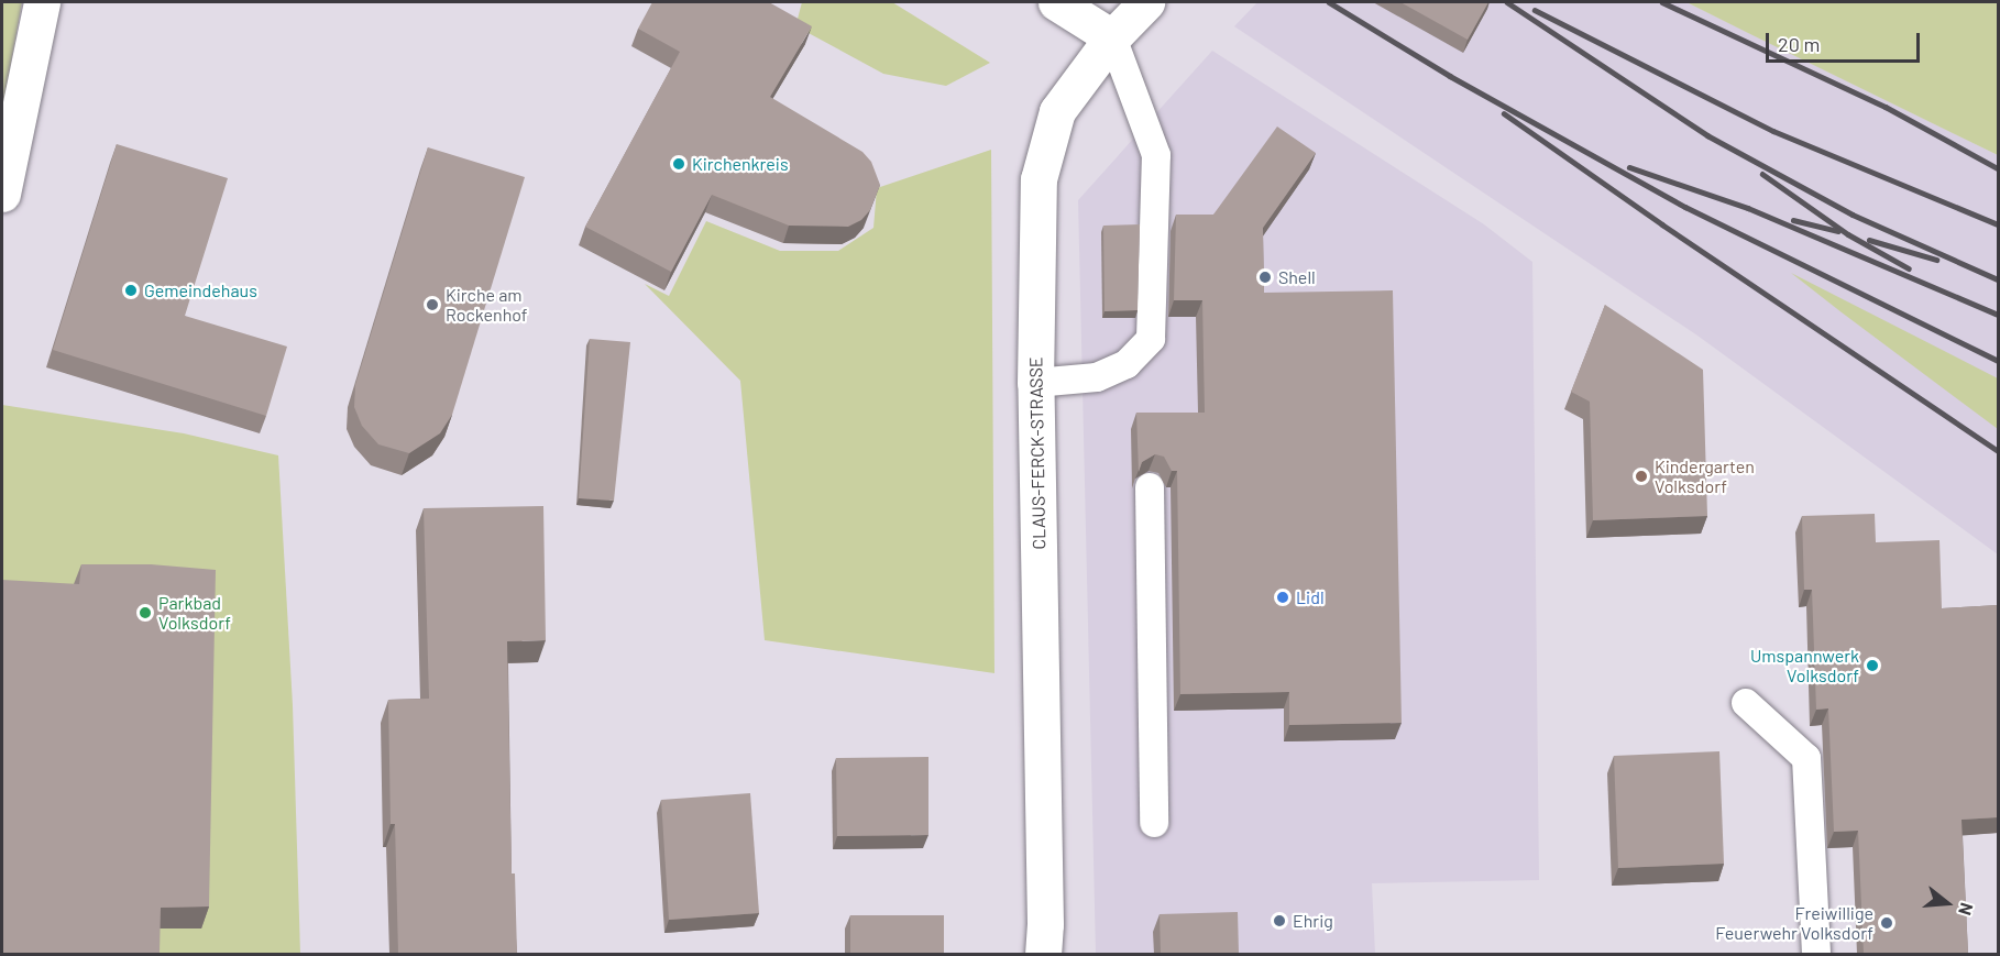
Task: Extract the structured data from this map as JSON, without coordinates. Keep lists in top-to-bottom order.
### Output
{
  "streets": {
    "street": ["CLAUS-FERCK-STRASSE"]
  },
  "places": [
    "Kirchenkreis",
    "Shell",
    "Gemeindehaus",
    "Kirche am Rockenhof",
    "Kindergarten Volksdorf",
    "Lidl",
    "Parkbad Volksdorf",
    "Umspannwerk Volksdorf",
    "Ehrig",
    "Freiwillige Feuerwehr Volksdorf"
  ],
  "scale_bar": "20 m",
  "north": "right"
}
